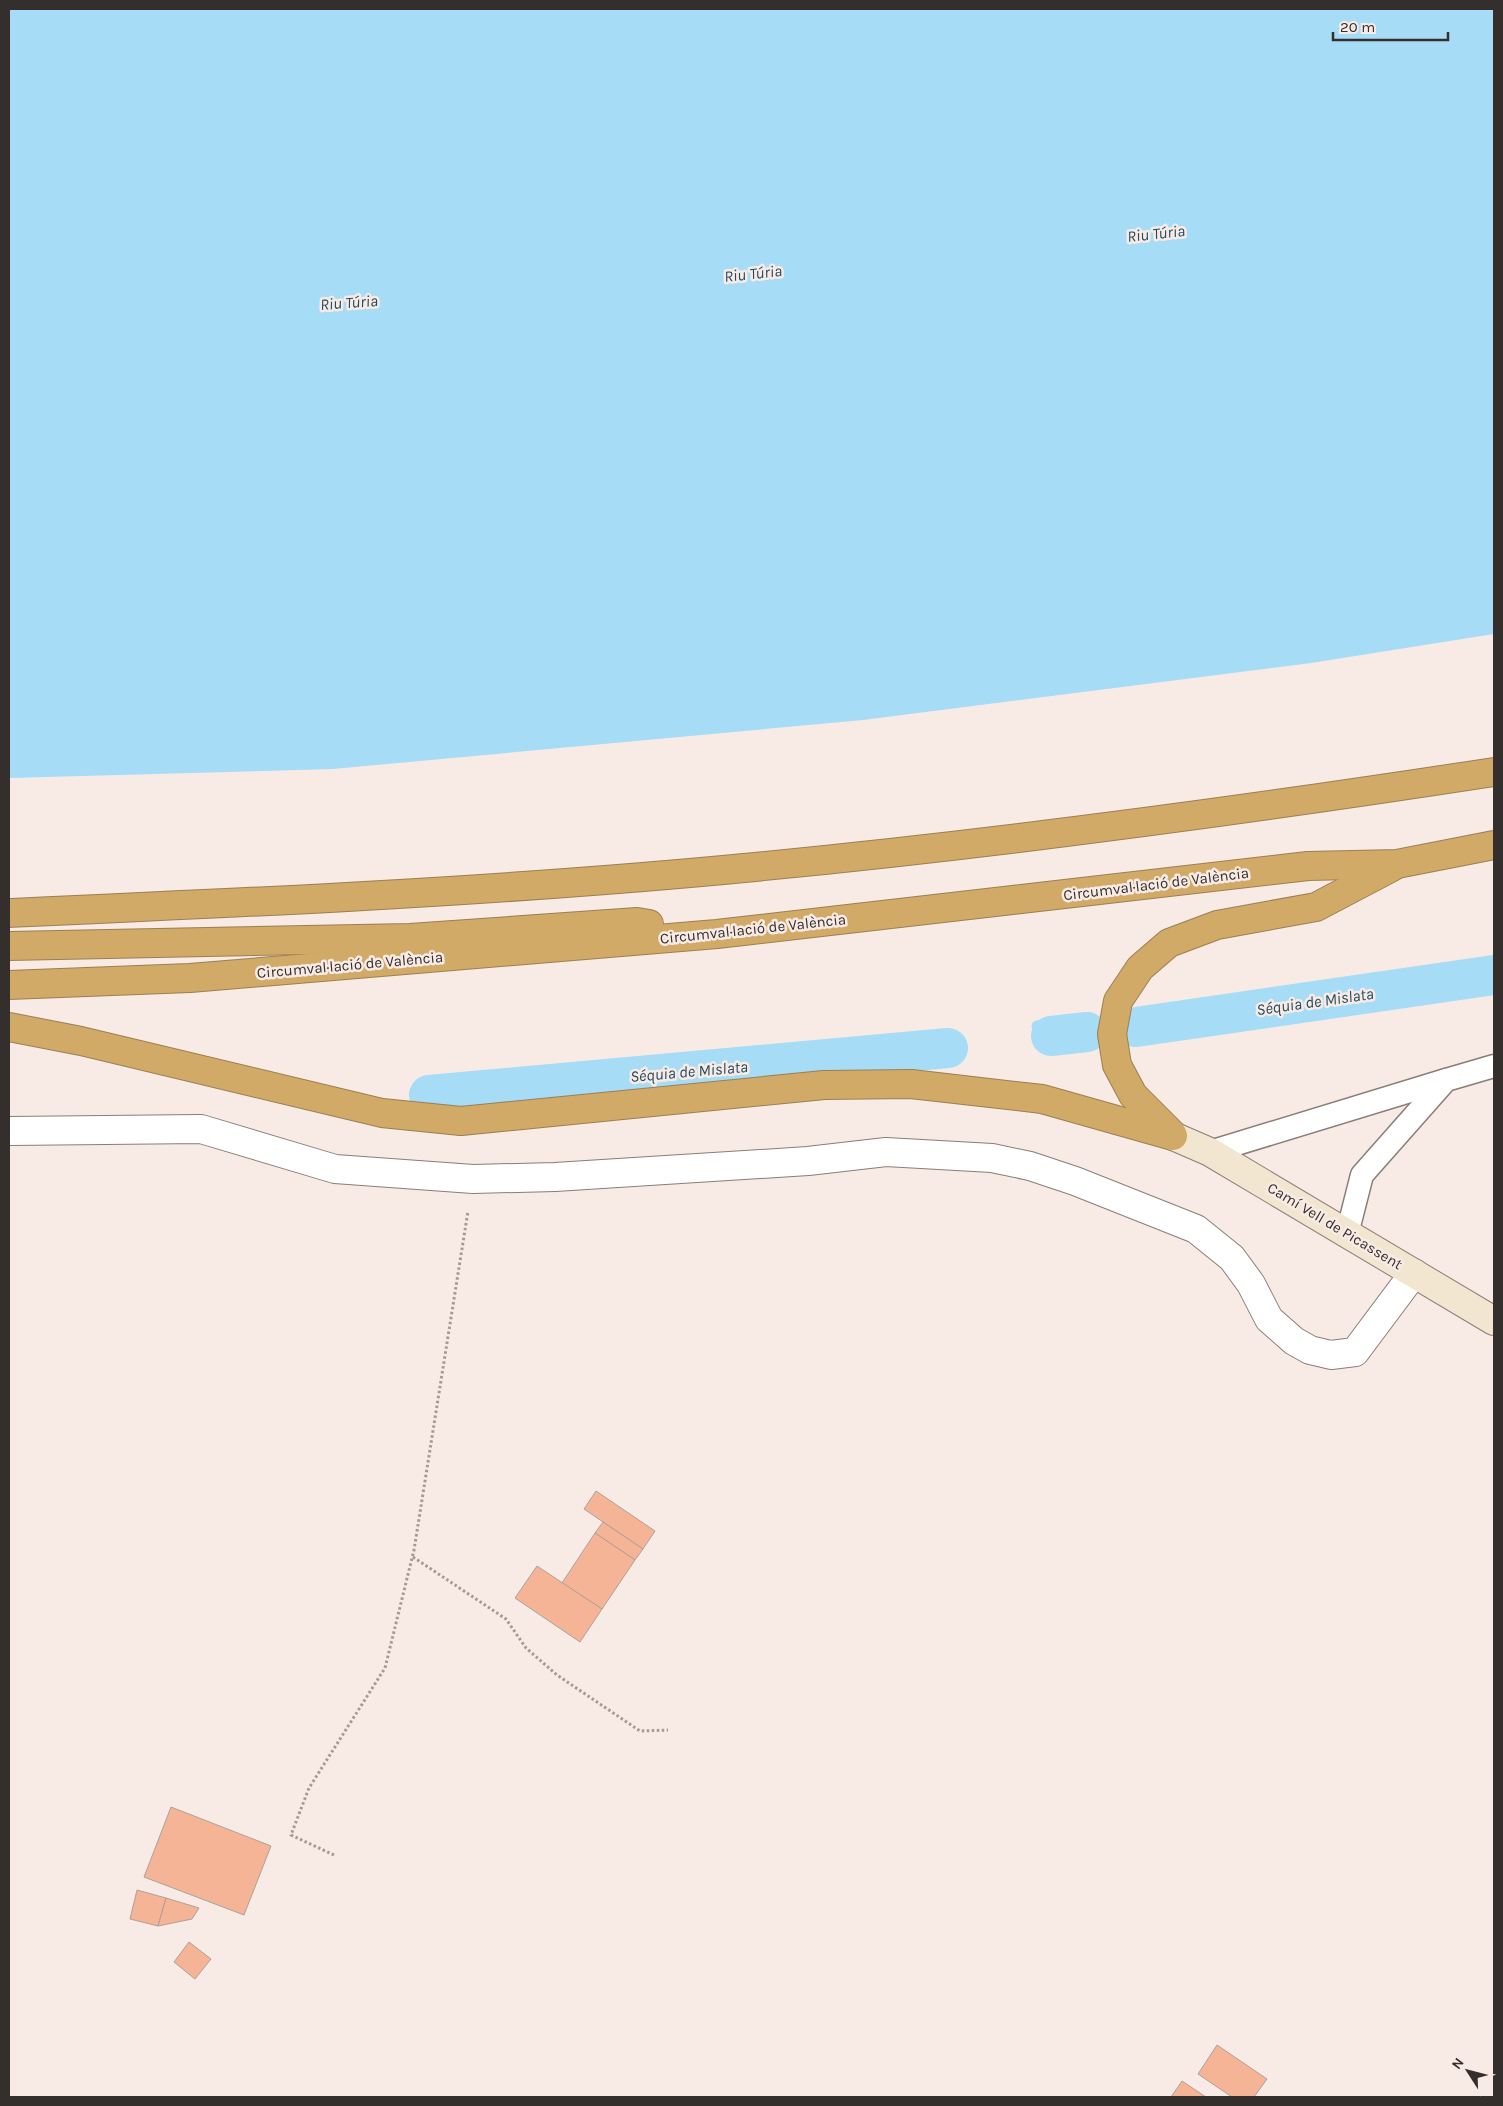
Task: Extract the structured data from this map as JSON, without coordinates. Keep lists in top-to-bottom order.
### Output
{
  "streets": {
    "highway": ["Circumval·lació de València"],
    "street": ["Camí Vell de Picassent"]
  },
  "water": ["Riu Túria", "Séquia de Mislata"],
  "scale_bar": "20 m",
  "north": "top left"
}
